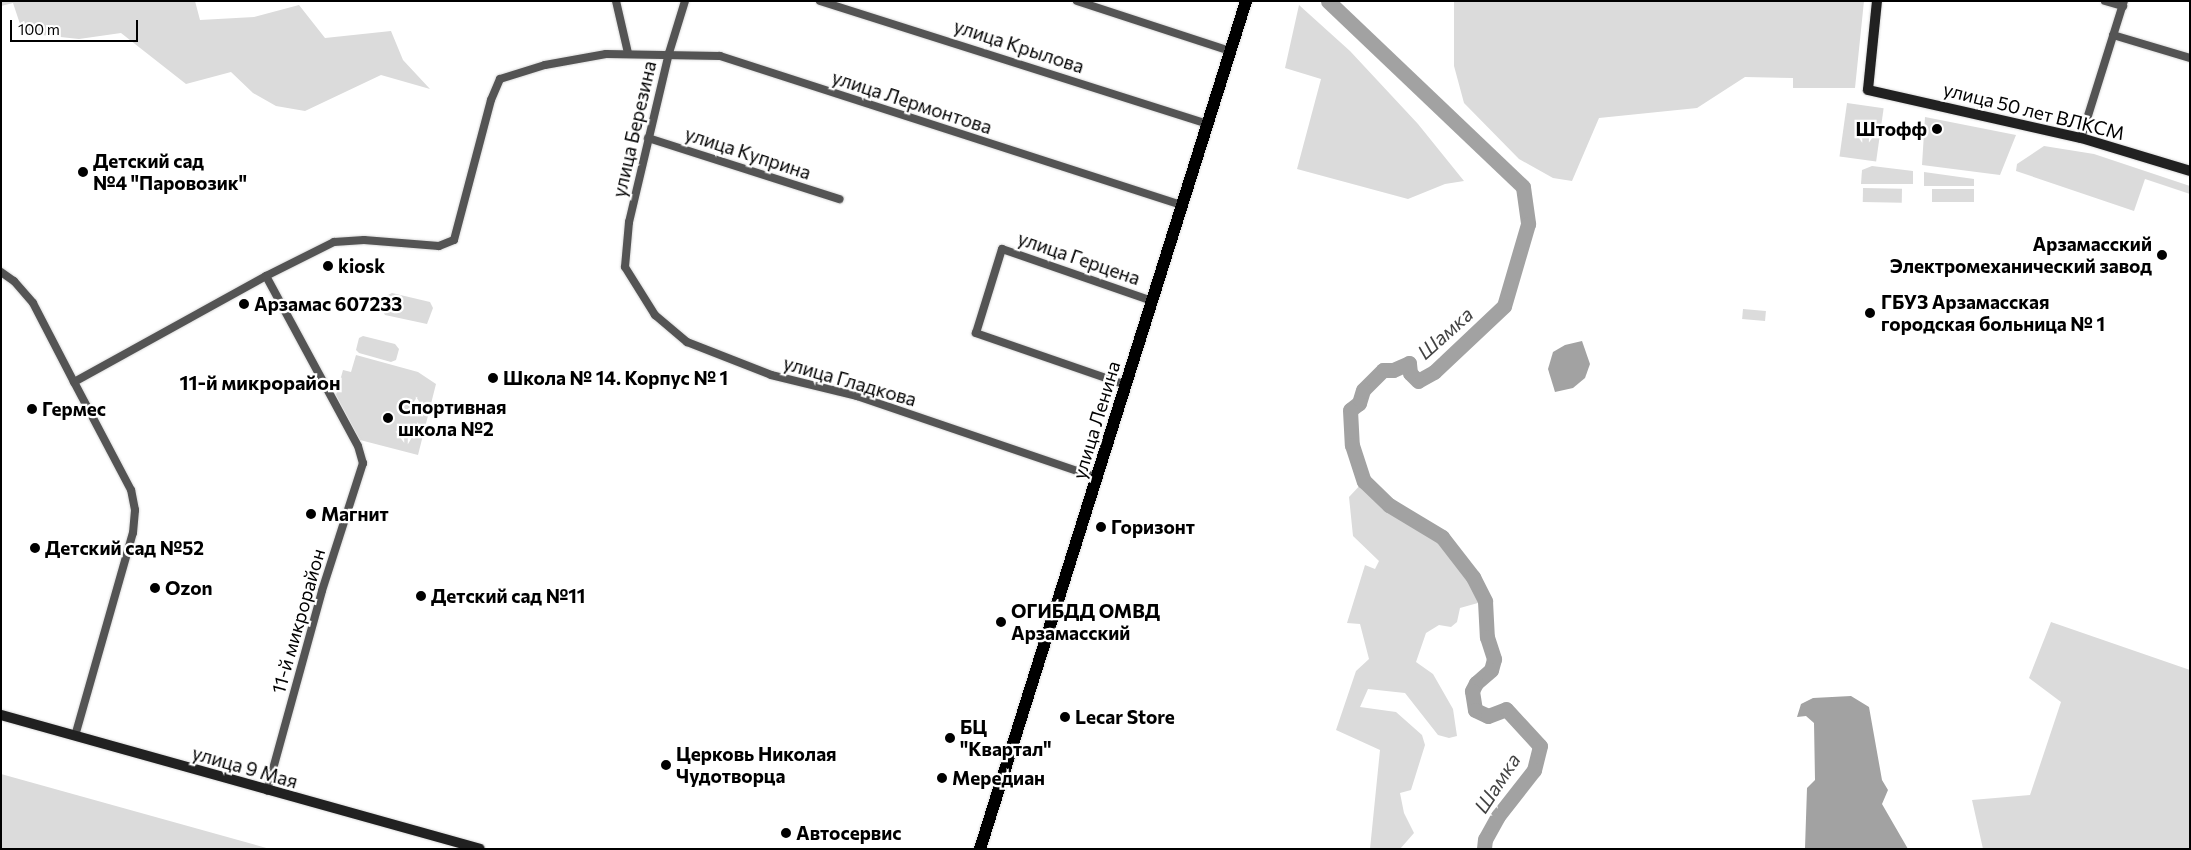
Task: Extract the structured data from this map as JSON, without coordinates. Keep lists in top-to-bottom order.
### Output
{
  "streets": {
    "main road": ["улица 50 лет ВЛКСМ", "улица Ленина", "улица 9 Мая"],
    "street": [
      "улица Крылова",
      "улица Лермонтова",
      "улица Березина",
      "улица Куприна",
      "улица Герцена",
      "улица Гладкова",
      "11-й микрорайон"
    ]
  },
  "crossings": [
    ["улица Крылова", "улица Ленина"],
    ["улица Лермонтова", "улица Березина"],
    ["улица Лермонтова", "улица Ленина"],
    ["улица Березина", "улица Куприна"],
    ["улица Березина", "улица Гладкова"],
    ["улица Герцена", "улица Ленина"],
    ["улица Гладкова", "улица Ленина"],
    ["11-й микрорайон", "улица 9 Мая"]
  ],
  "districts": ["11-й микрорайон"],
  "water": ["Шамка"],
  "places": [
    "Штофф",
    "Детский сад №4 \"Паровозик\"",
    "Арзамасский Электромеханический завод",
    "kiosk",
    "Арзамас 607233",
    "ГБУЗ Арзамасская городская больница № 1",
    "Школа № 14. Корпус № 1",
    "Гермес",
    "Спортивная школа №2",
    "Магнит",
    "Горизонт",
    "Детский сад №52",
    "Ozon",
    "Детский сад №11",
    "ОГИБДД ОМВД Арзамасский",
    "Lecar Store",
    "БЦ \"Квартал\"",
    "Церковь Николая Чудотворца",
    "Мередиан",
    "Автосервис"
  ],
  "scale_bar": "100 m"
}
